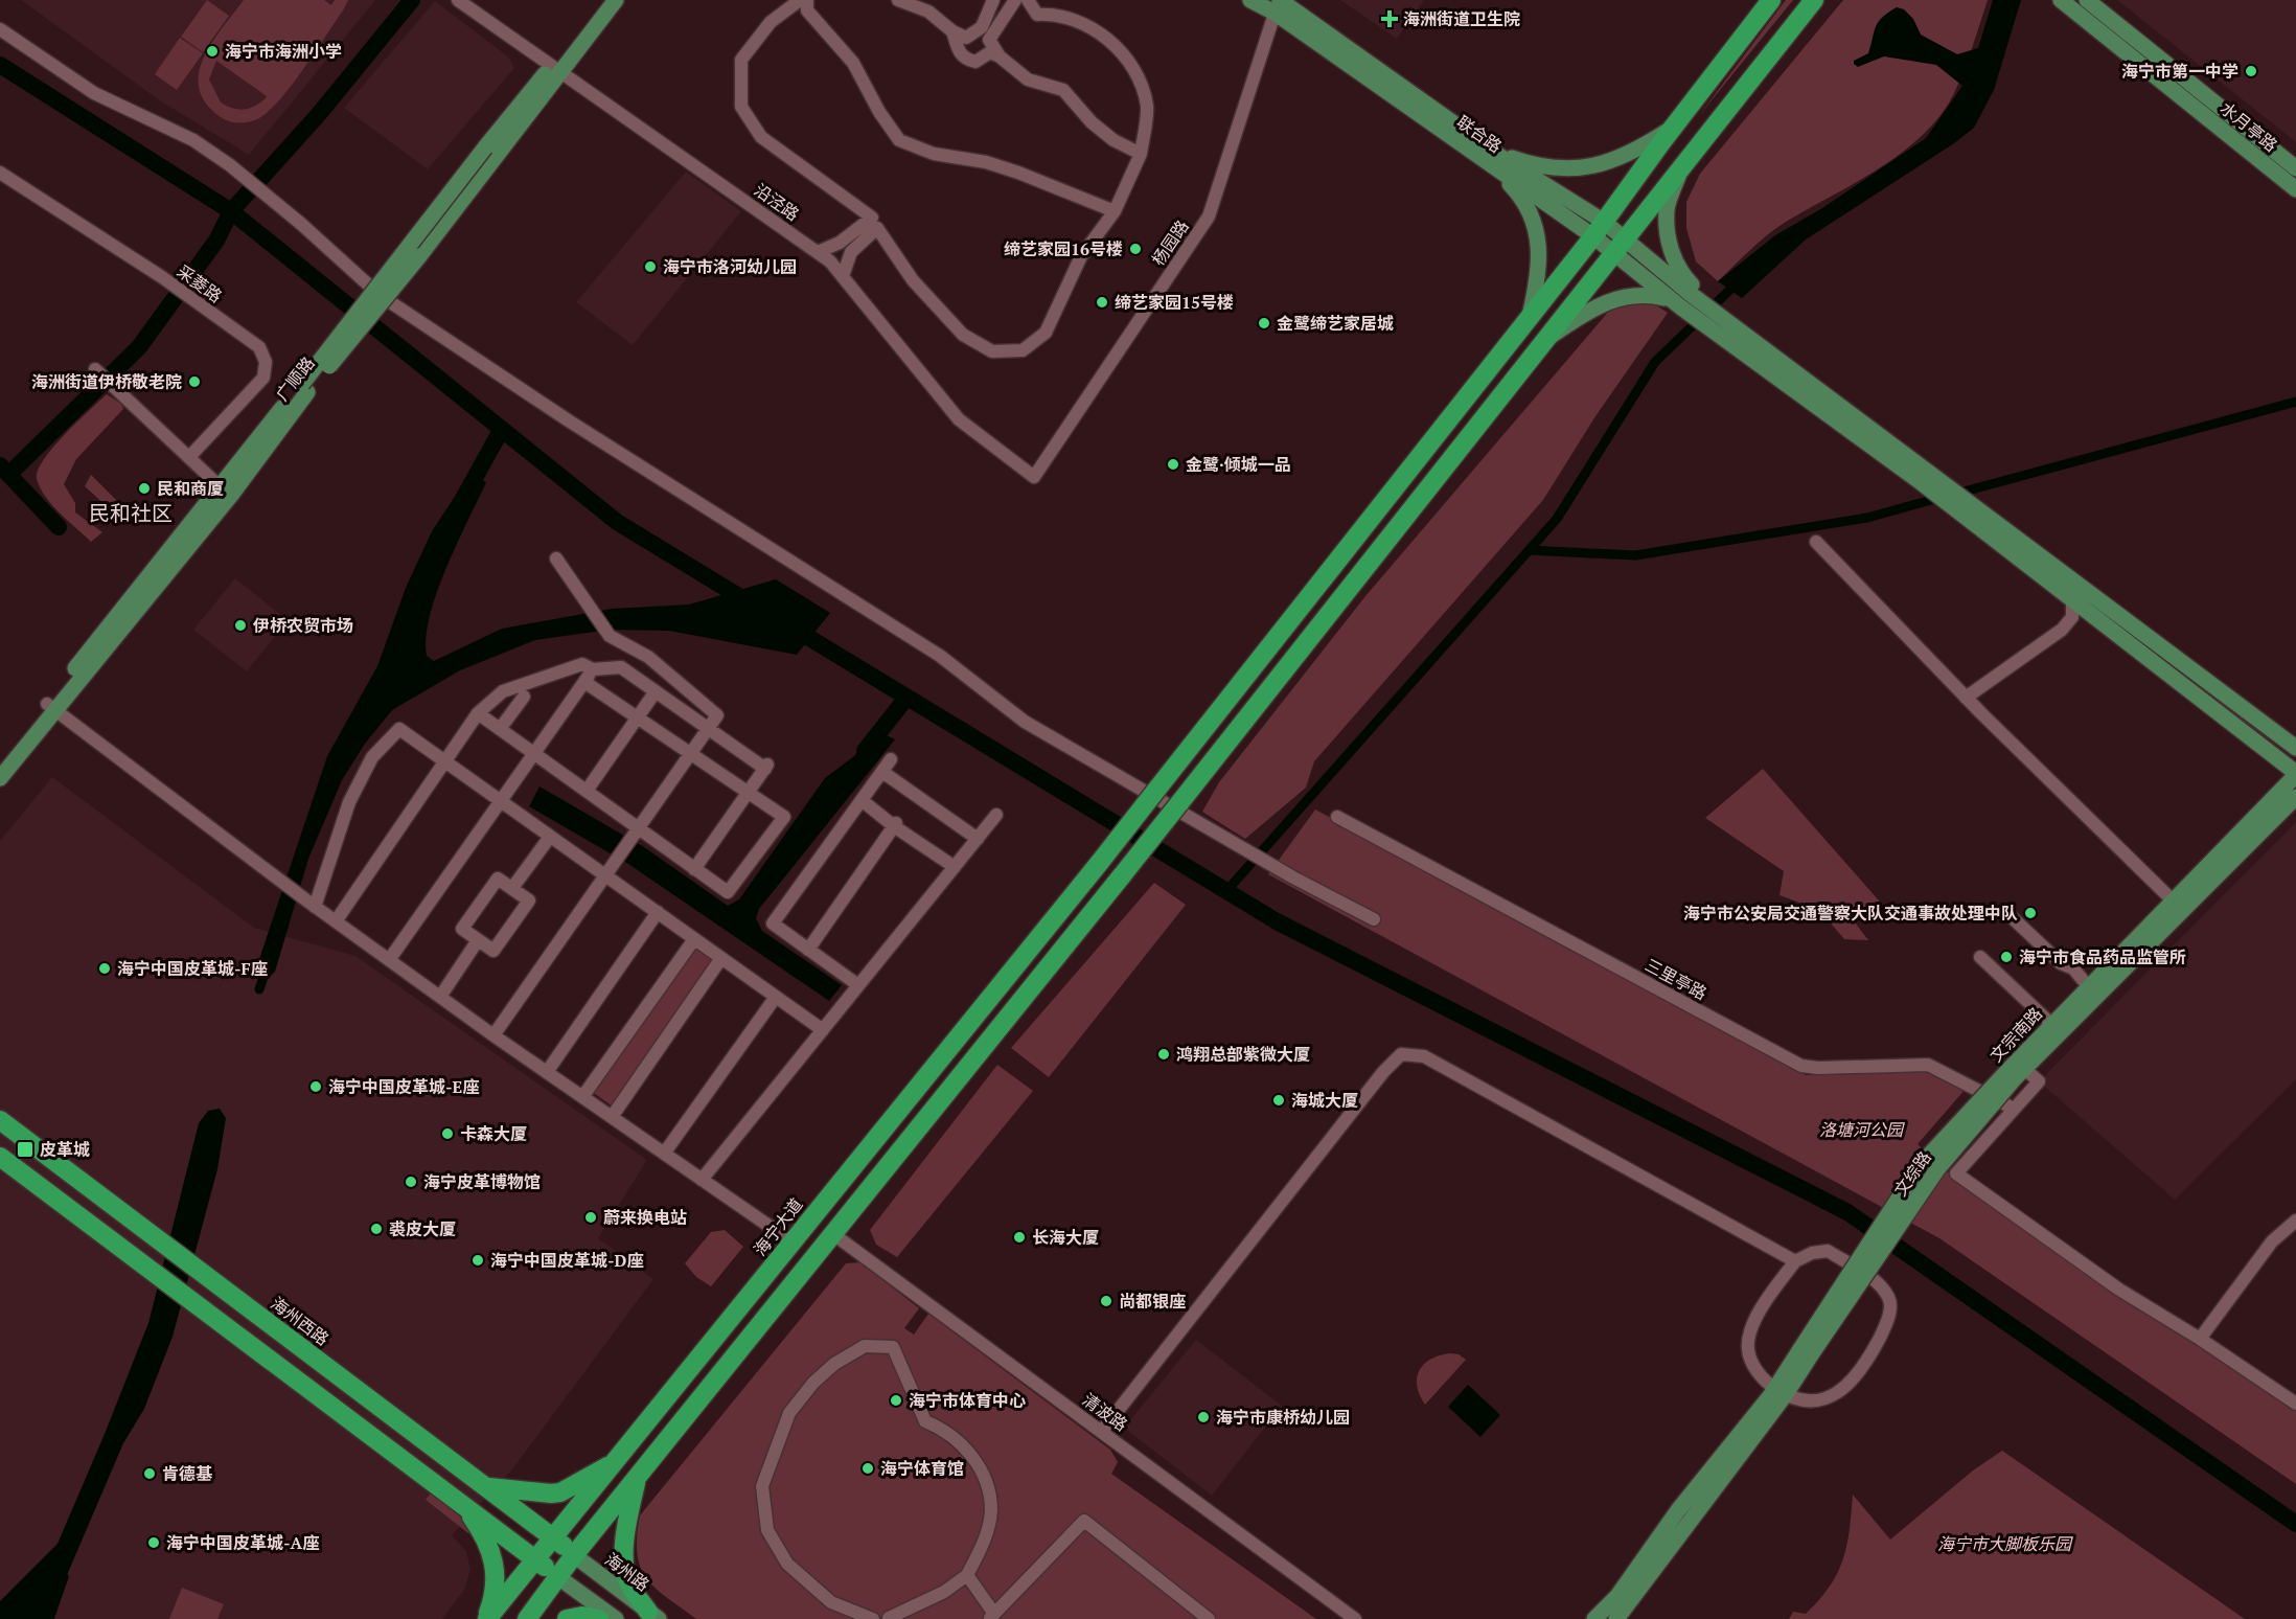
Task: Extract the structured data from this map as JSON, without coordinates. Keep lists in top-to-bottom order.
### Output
{
  "streets": {
    "highway": ["海宁大道", "海州西路"],
    "main road": [
      "水月亭路",
      "广顺路",
      "文宗南路",
      "海州路"
    ],
    "street": [
      "沿泾路",
      "杨园路",
      "采菱路",
      "三里亭路",
      "清波路"
    ]
  },
  "crossings": [
    ["沿泾路", "杨园路"],
    ["沿泾路", "广顺路"],
    ["海宁大道", "海州西路"],
    ["海州西路", "海州路"]
  ],
  "districts": ["民和社区"],
  "parks": ["洛塘河公园", "海宁市大脚板乐园"],
  "places": {
    "health": ["海洲街道卫生院"],
    "other": [
      "海宁市海洲小学",
      "海宁市第一中学",
      "缔艺家园16号楼",
      "海宁市洛河幼儿园",
      "缔艺家园15号楼",
      "金鹭缔艺家居城",
      "海洲街道伊桥敬老院",
      "金鹭·倾城一品",
      "民和商厦",
      "伊桥农贸市场",
      "海宁市公安局交通警察大队交通事故处理中队",
      "海宁市食品药品监管所",
      "海宁中国皮革城-F座",
      "鸿翔总部紫微大厦",
      "海宁中国皮革城-E座",
      "海城大厦",
      "卡森大厦",
      "海宁皮革博物馆",
      "蔚来换电站",
      "裘皮大厦",
      "长海大厦",
      "海宁中国皮革城-D座",
      "尚都银座",
      "海宁市体育中心",
      "海宁市康桥幼儿园",
      "海宁体育馆",
      "肯德基",
      "海宁中国皮革城-A座"
    ],
    "transit": ["皮革城"]
  }
}
